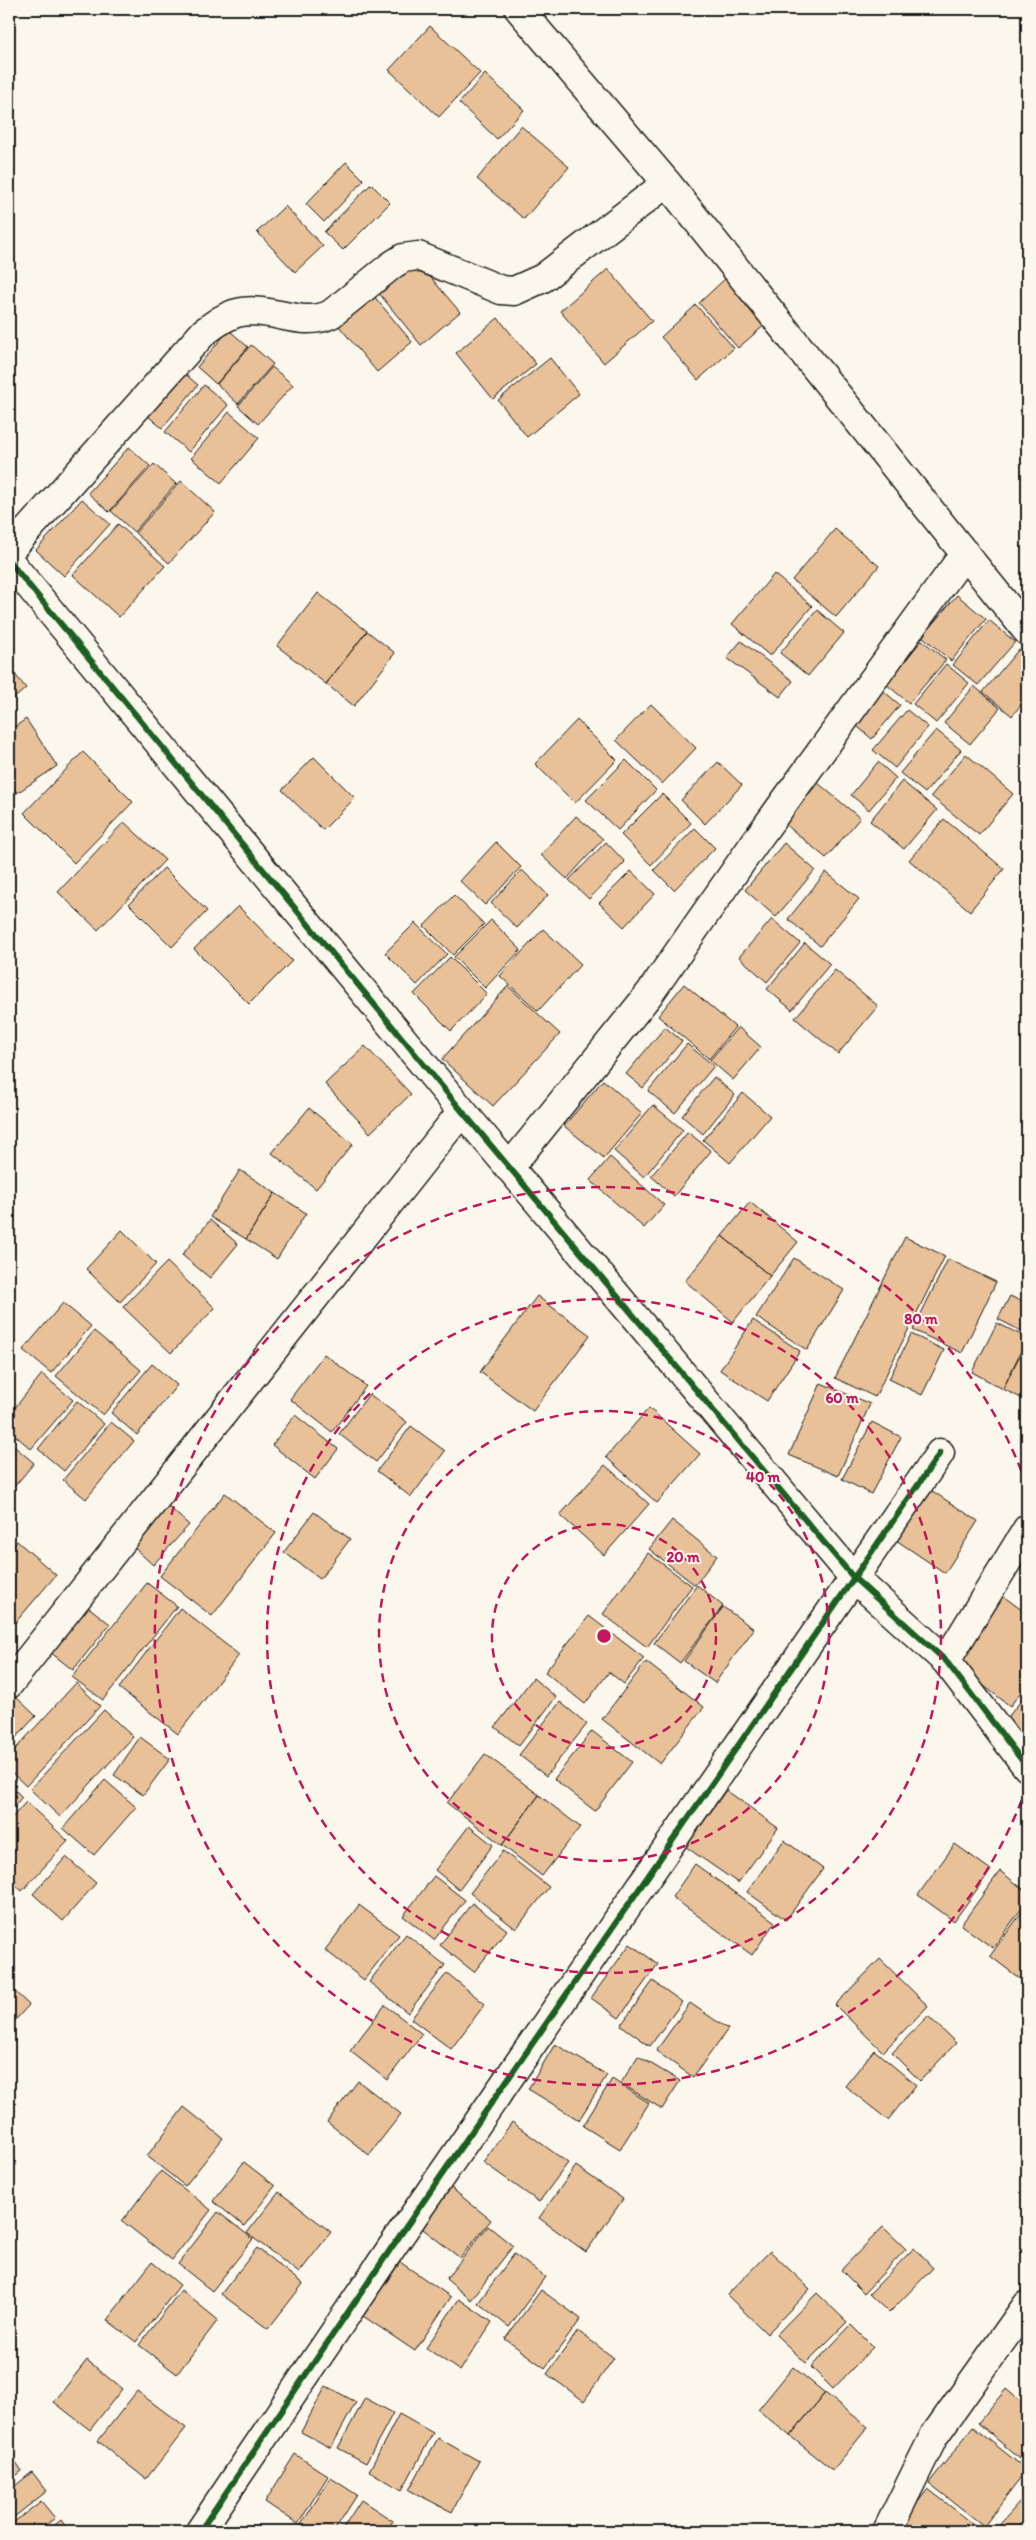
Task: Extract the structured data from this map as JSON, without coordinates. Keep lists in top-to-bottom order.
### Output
{
  "rings": [
    "80 m",
    "60 m",
    "40 m",
    "20 m"
  ]
}
